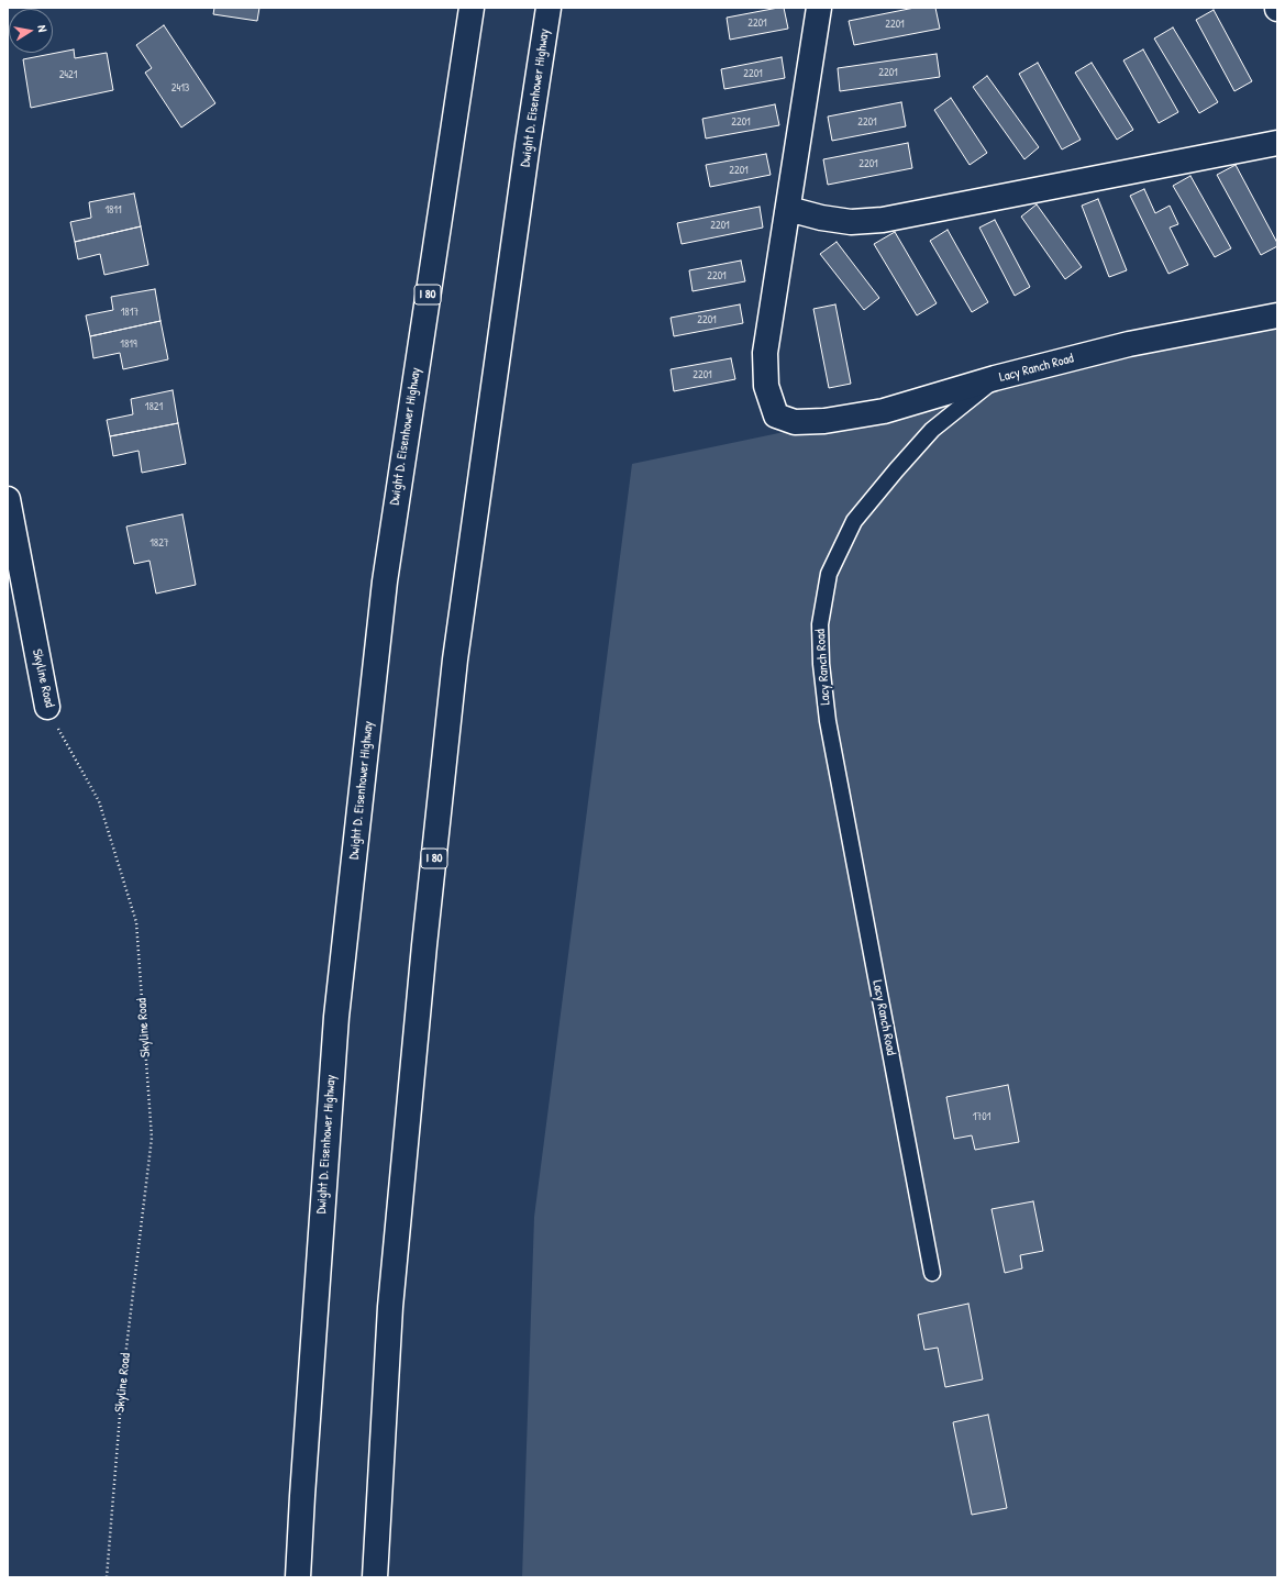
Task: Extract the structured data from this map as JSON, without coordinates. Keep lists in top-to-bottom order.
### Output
{
  "streets": {
    "main road": [
      "Dwight D. Eisenhower Highway",
      "I 80",
      "Lacy Ranch Road",
      "Skyline Road"
    ]
  },
  "house_numbers": [
    "2201",
    "2201",
    "2201",
    "2201",
    "2421",
    "2413",
    "2201",
    "2201",
    "2201",
    "2201",
    "1811",
    "2201",
    "2201",
    "1817",
    "2201",
    "1819",
    "2201",
    "1821",
    "1827",
    "1701"
  ],
  "north": "right"
}
